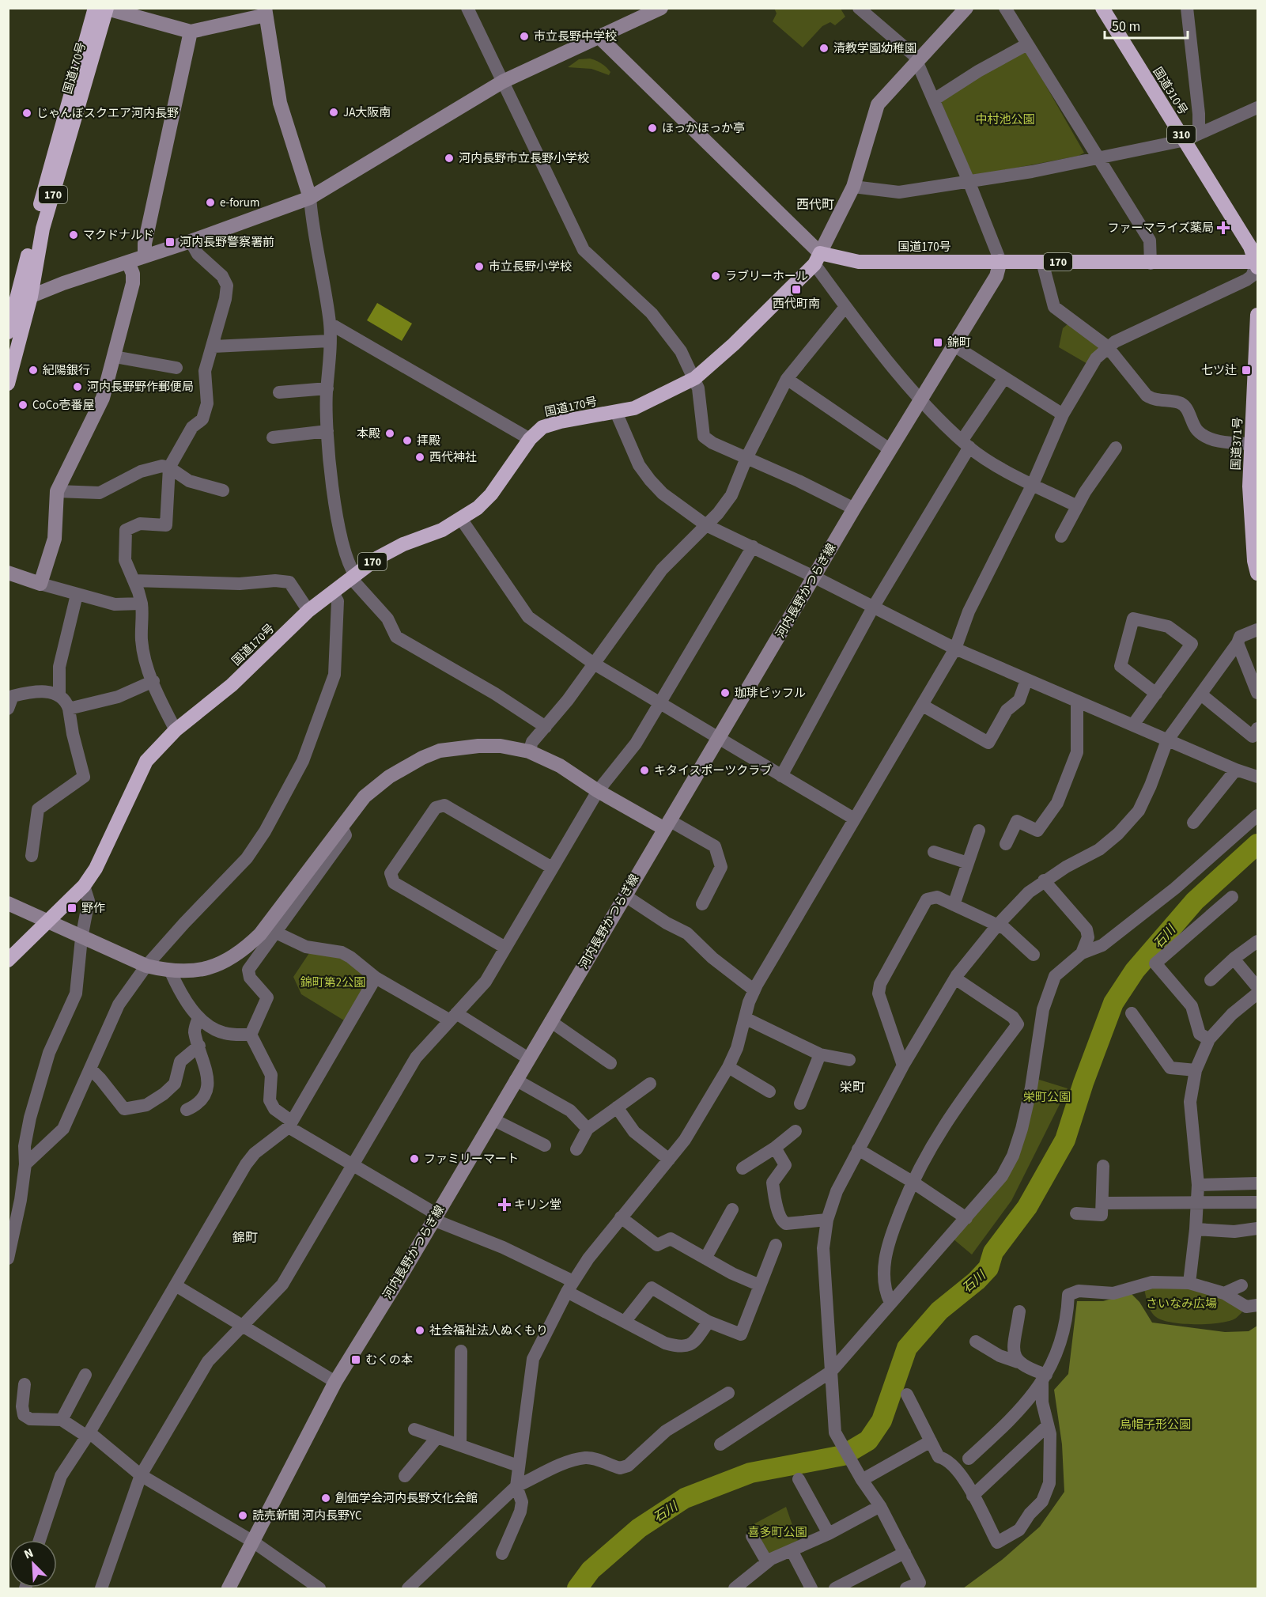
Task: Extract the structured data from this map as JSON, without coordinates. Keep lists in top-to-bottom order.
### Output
{
  "streets": {
    "highway": [
      "国道170号",
      "国道310号",
      "310",
      "170",
      "国道371号"
    ],
    "street": ["河内長野かつらぎ線"]
  },
  "crossings": [
    ["国道170号", "国道310号"],
    ["国道170号", "河内長野かつらぎ線"]
  ],
  "districts": ["西代町", "栄町", "錦町"],
  "water": ["石川"],
  "parks": [
    "中村池公園",
    "錦町第2公園",
    "栄町公園",
    "さいなみ広場",
    "烏帽子形公園",
    "喜多町公園"
  ],
  "places": {
    "other": [
      "市立長野中学校",
      "清教学園幼稚園",
      "JA大阪南",
      "じゃんぼスクエア河内長野",
      "ほっかほっか亭",
      "河内長野市立長野小学校",
      "e-forum",
      "マクドナルド",
      "市立長野小学校",
      "ラブリーホール",
      "紀陽銀行",
      "河内長野野作郵便局",
      "CoCo壱番屋",
      "本殿",
      "拝殿",
      "西代神社",
      "珈琲ピッフル",
      "キタイスポーツクラブ",
      "ファミリーマート",
      "社会福祉法人ぬくもり",
      "創価学会河内長野文化会館",
      "読売新聞 河内長野YC"
    ],
    "health": ["ファーマライズ薬局", "キリン堂"],
    "transit": [
      "河内長野警察署前",
      "西代町南",
      "錦町",
      "七ツ辻",
      "野作",
      "むくの本"
    ]
  },
  "scale_bar": "50 m",
  "north": "top left"
}
